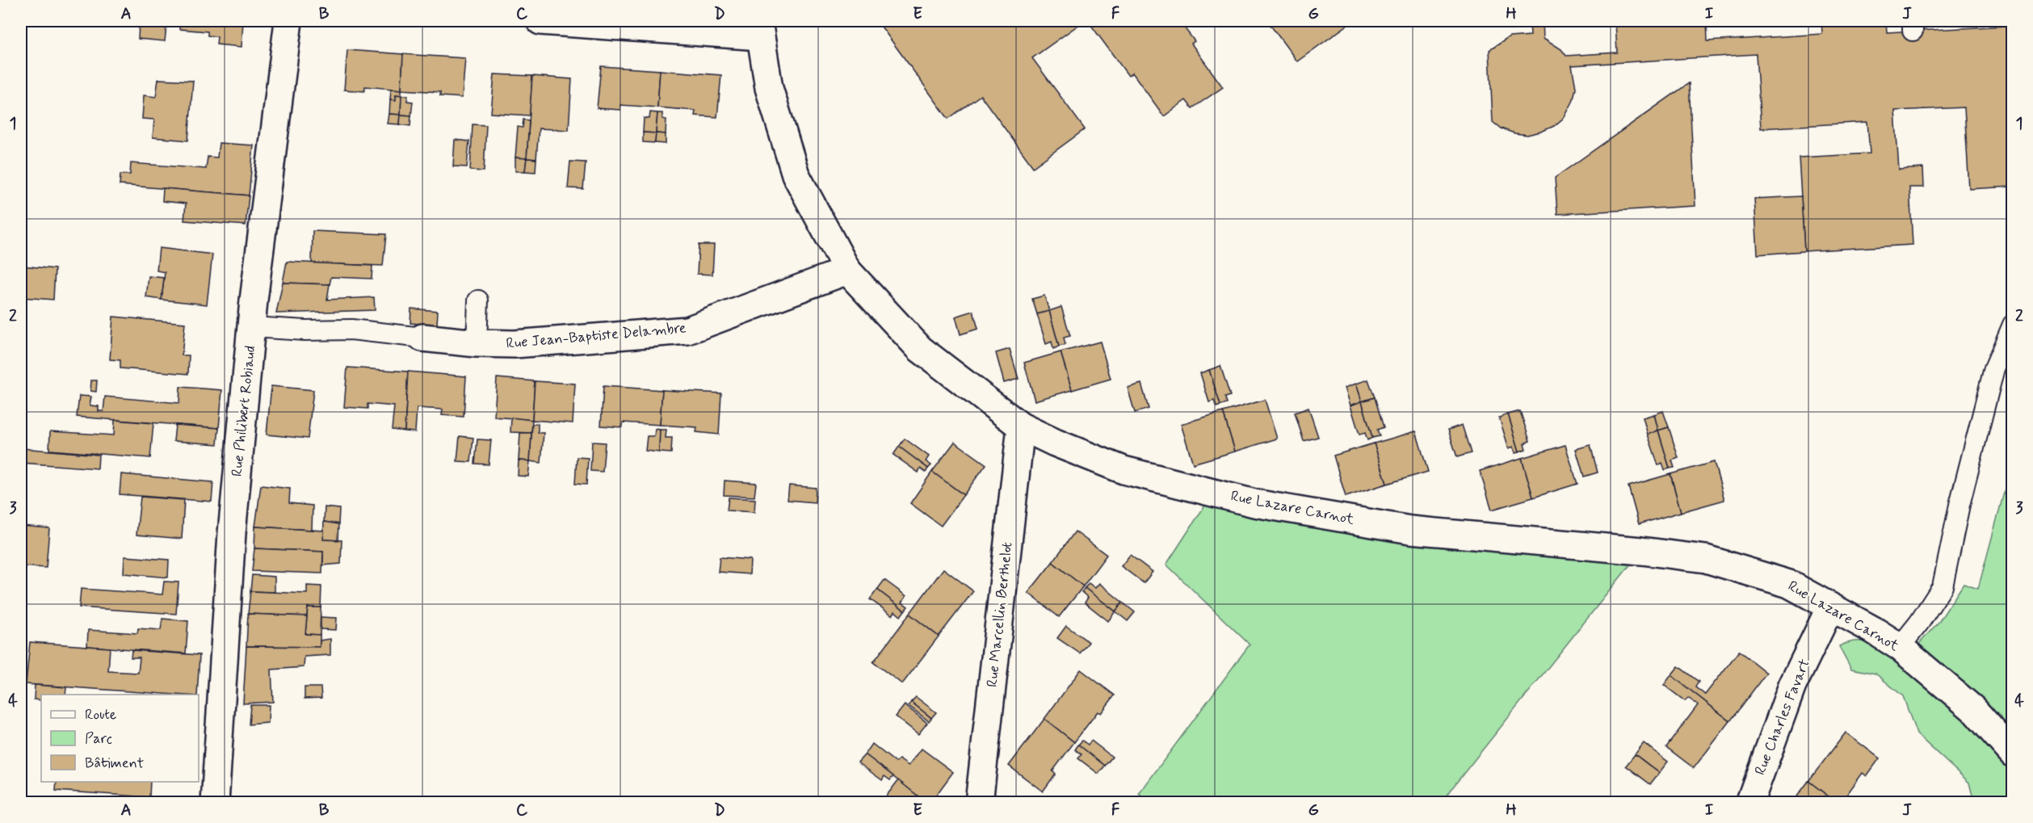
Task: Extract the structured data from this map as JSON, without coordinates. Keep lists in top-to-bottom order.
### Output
{
  "streets": {
    "street": [
      "Rue Jean-Baptiste Delambre",
      "Rue Philibert Robiaud",
      "Rue Lazare Carnot",
      "Rue Marcellin Berthelot",
      "Rue Charles Favart"
    ]
  },
  "crossings": [
    ["Rue Jean-Baptiste Delambre", "Rue Lazare Carnot"],
    ["Rue Lazare Carnot", "Rue Marcellin Berthelot"],
    ["Rue Lazare Carnot", "Rue Charles Favart"]
  ],
  "legend": ["Route", "Parc", "Bâtiment"],
  "grid": {
    "columns": [
      "A",
      "B",
      "C",
      "D",
      "E",
      "F",
      "G",
      "H",
      "I",
      "J"
    ],
    "rows": [
      "1",
      "2",
      "3",
      "4"
    ]
  }
}
